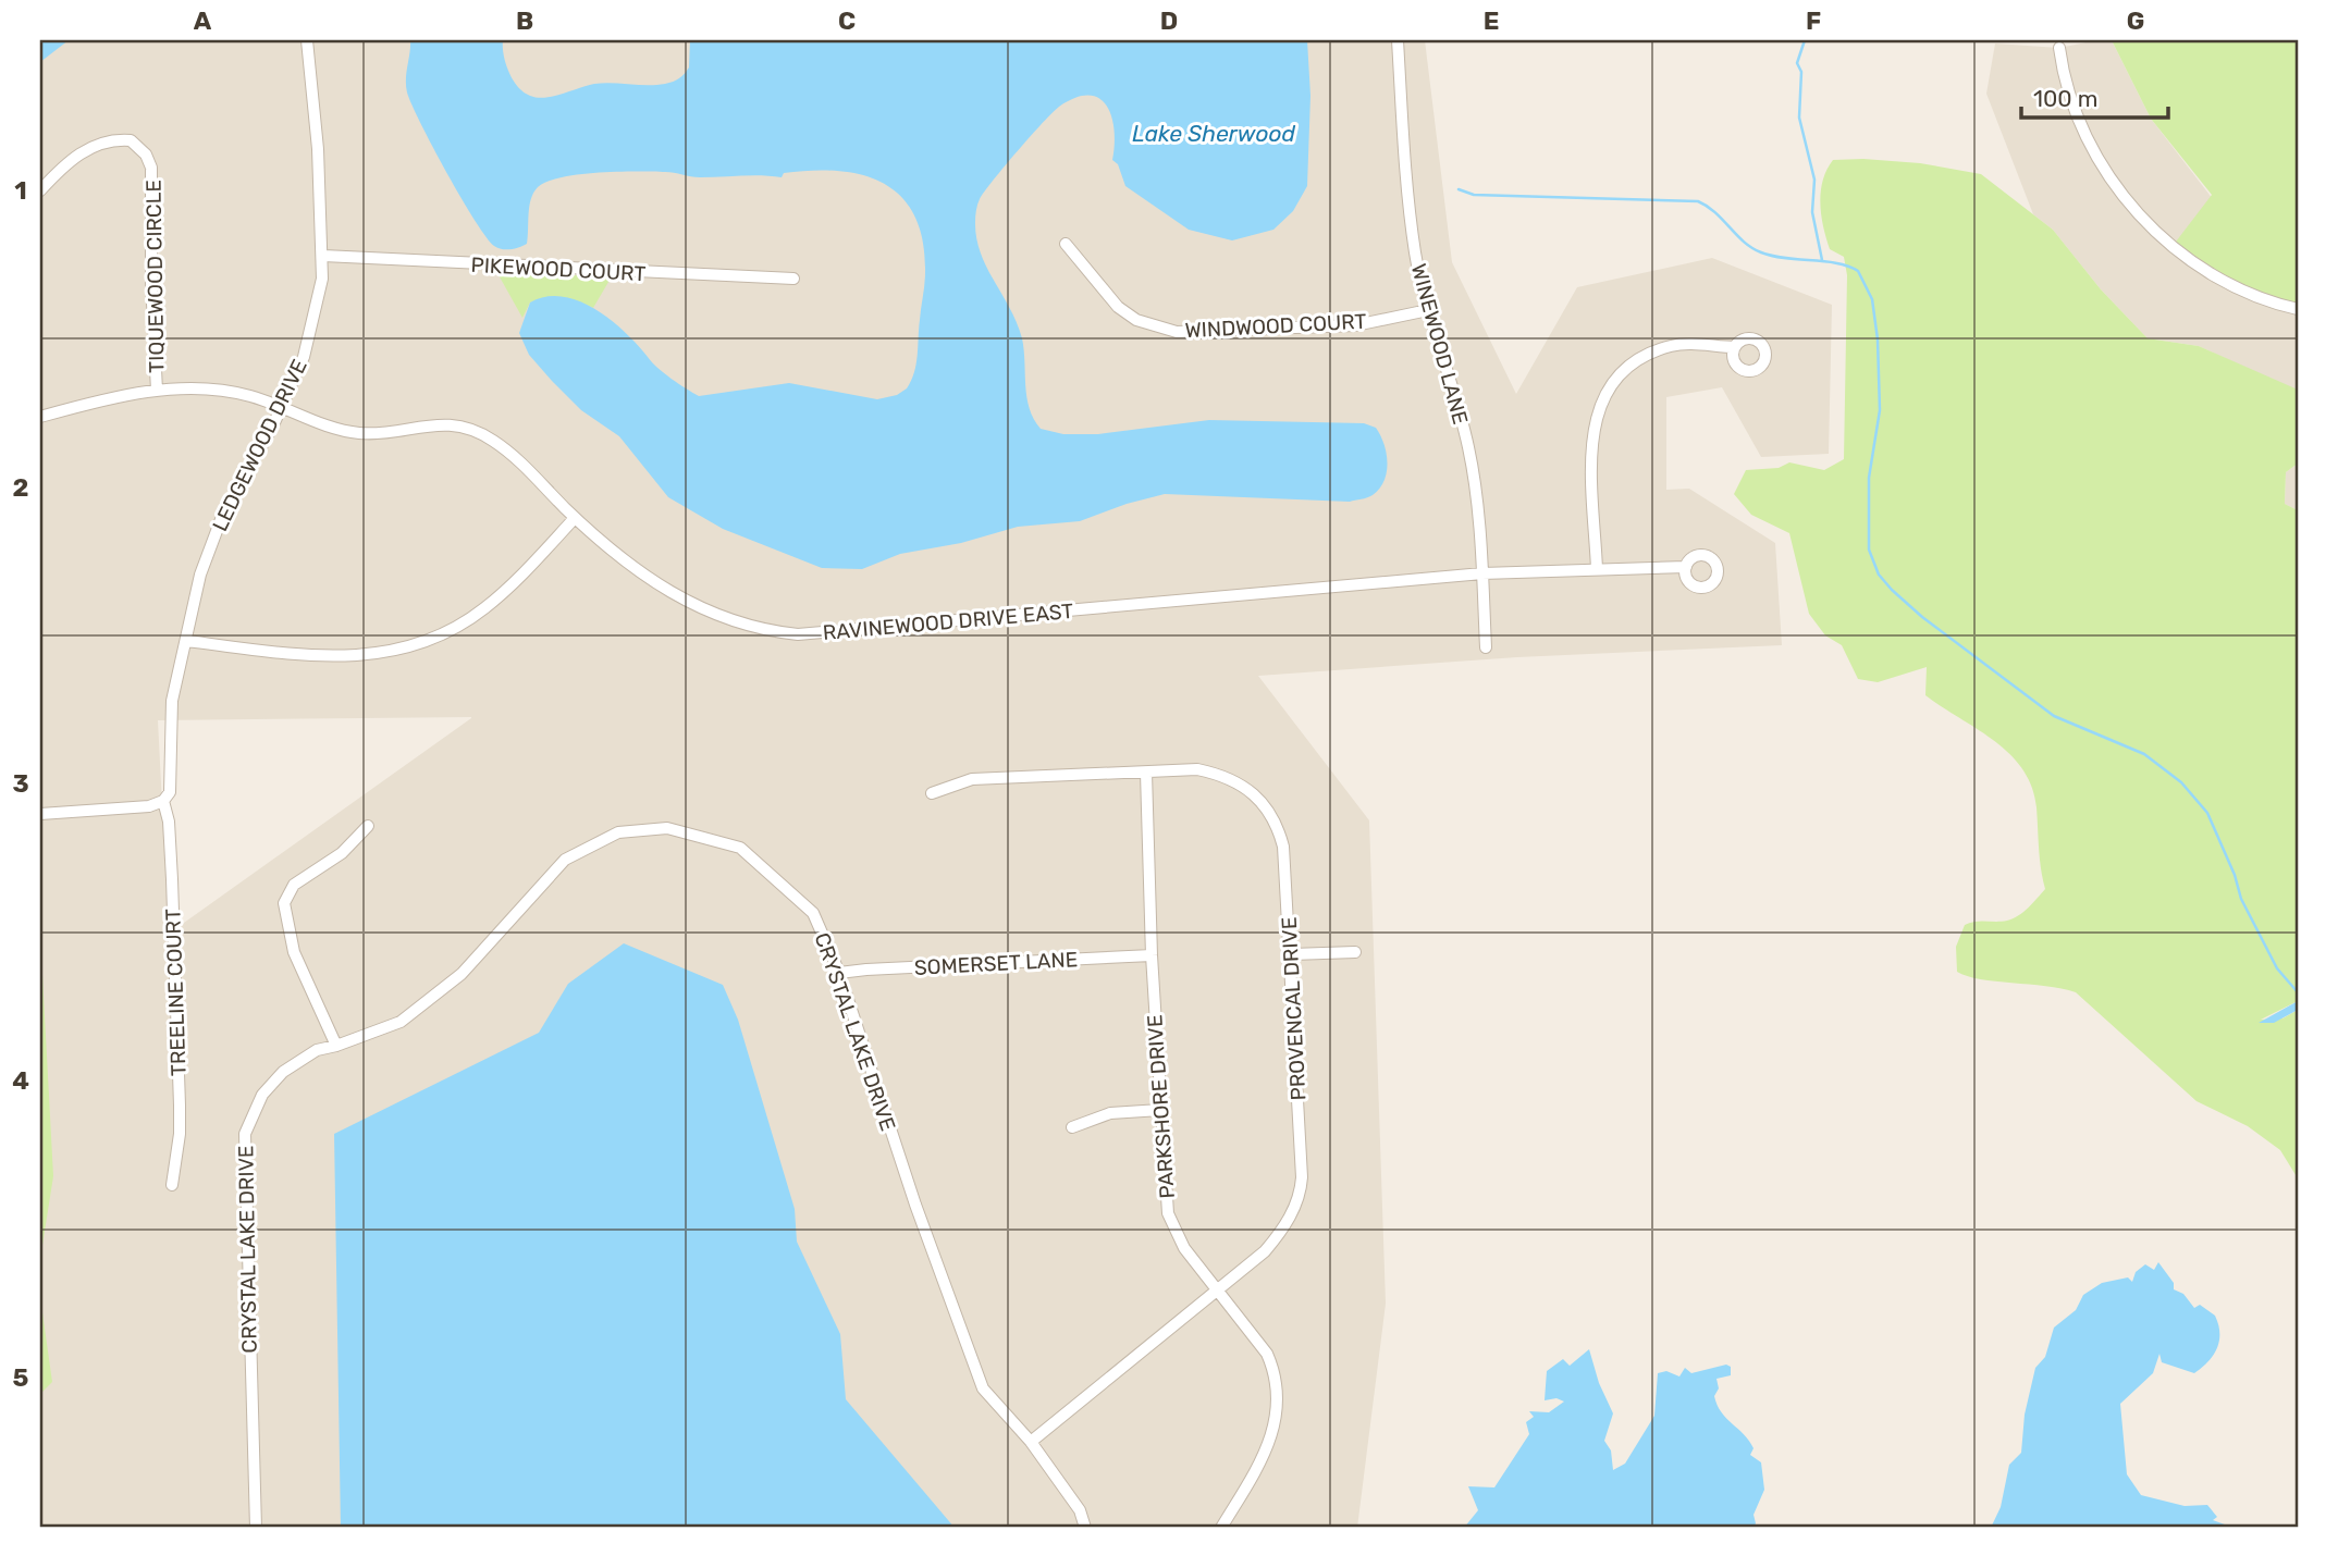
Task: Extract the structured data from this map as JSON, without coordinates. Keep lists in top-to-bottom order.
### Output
{
  "streets": {
    "street": [
      "PIKEWOOD COURT",
      "TIQUEWOOD CIRCLE",
      "WINDWOOD COURT",
      "WINEWOOD LANE",
      "LEDGEWOOD DRIVE",
      "RAVINEWOOD DRIVE EAST",
      "SOMERSET LANE",
      "TREELINE COURT",
      "PROVENCAL DRIVE",
      "CRYSTAL LAKE DRIVE",
      "PARKSHORE DRIVE"
    ]
  },
  "crossings": [
    ["PIKEWOOD COURT", "LEDGEWOOD DRIVE"],
    ["TIQUEWOOD CIRCLE", "RAVINEWOOD DRIVE EAST"],
    ["WINDWOOD COURT", "WINEWOOD LANE"],
    ["WINEWOOD LANE", "RAVINEWOOD DRIVE EAST"],
    ["LEDGEWOOD DRIVE", "RAVINEWOOD DRIVE EAST"],
    ["LEDGEWOOD DRIVE", "TREELINE COURT"],
    ["SOMERSET LANE", "CRYSTAL LAKE DRIVE"],
    ["SOMERSET LANE", "PARKSHORE DRIVE"],
    ["PROVENCAL DRIVE", "CRYSTAL LAKE DRIVE"],
    ["PROVENCAL DRIVE", "PARKSHORE DRIVE"]
  ],
  "water": ["Lake Sherwood"],
  "scale_bar": "100 m",
  "grid": {
    "columns": [
      "A",
      "B",
      "C",
      "D",
      "E",
      "F",
      "G"
    ],
    "rows": [
      "1",
      "2",
      "3",
      "4",
      "5"
    ]
  }
}
